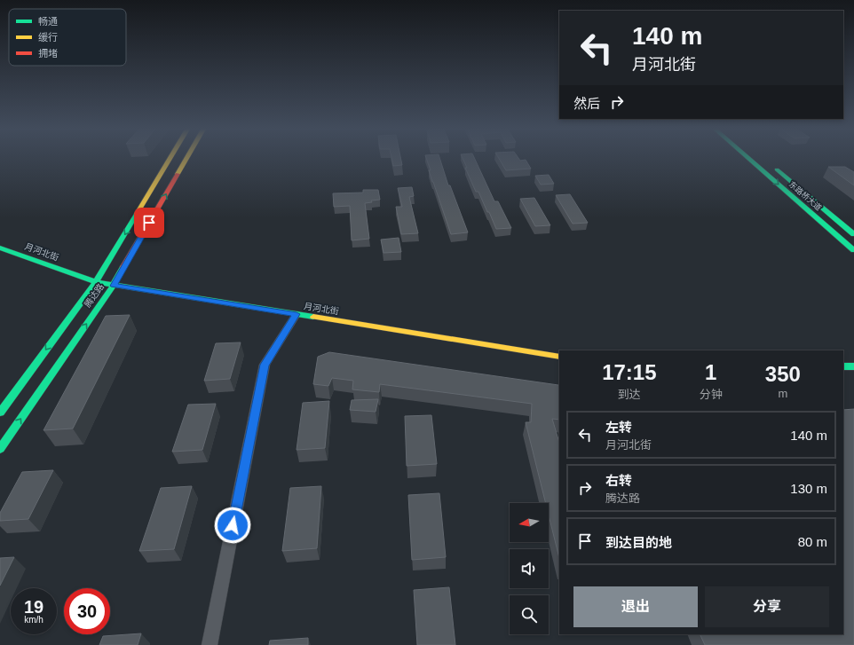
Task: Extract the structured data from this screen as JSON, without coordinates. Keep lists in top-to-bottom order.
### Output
{
  "streets": {
    "main road": ["东路桥大道", "月河北街", "腾达路"]
  },
  "crossings": [
    ["月河北街", "腾达路"]
  ],
  "legend": ["畅通", "缓行", "拥堵"],
  "north": "left",
  "page": {
    "turn": ["140 m", "月河北街"],
    "then": "然后",
    "eta": [
      "17:15",
      "到达",
      "1",
      "分钟",
      "350",
      "m"
    ],
    "list": [
      {
        "name": "左转",
        "note": "月河北街",
        "value": "140 m"
      },
      {
        "name": "右转",
        "note": "腾达路",
        "value": "130 m"
      },
      {
        "name": "到达目的地",
        "value": "80 m"
      }
    ],
    "buttons": ["退出", "分享"],
    "speed": "19 km/h",
    "limit": "30"
  }
}
